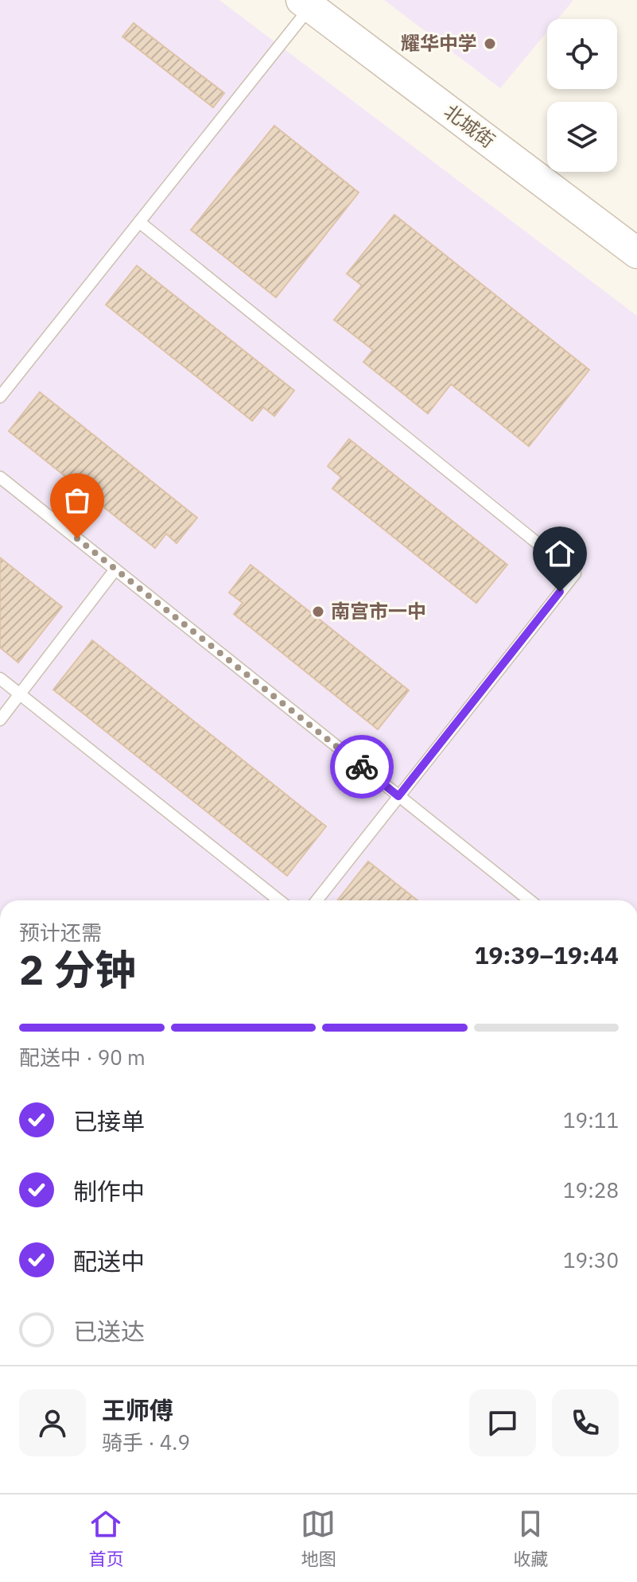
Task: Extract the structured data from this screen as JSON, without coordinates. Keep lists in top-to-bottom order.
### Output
{
  "streets": {
    "street": ["北城街"]
  },
  "places": ["耀华中学", "南宫市一中"],
  "page": {
    "heading": ["2 分钟", "预计还需", "19:39–19:44"],
    "panel": ["王师傅", "骑手 · 4.9"],
    "bar": "配送中 · 90 m",
    "list": [
      ["已接单", "19:11"],
      ["制作中", "19:28"],
      ["配送中", "19:30"],
      "已送达"
    ],
    "tabs": ["首页", "地图", "收藏"]
  }
}
